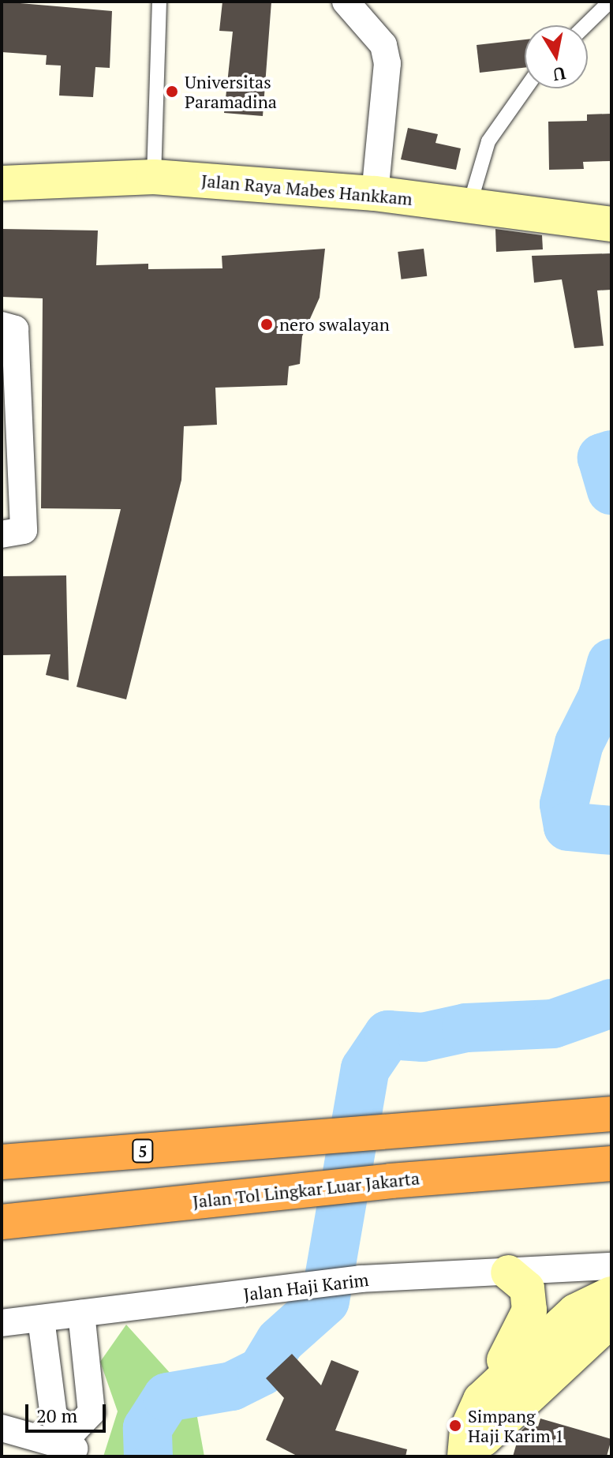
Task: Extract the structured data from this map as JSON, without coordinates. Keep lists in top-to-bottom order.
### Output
{
  "streets": {
    "highway": ["5", "Jalan Tol Lingkar Luar Jakarta"],
    "main road": ["Jalan Raya Mabes Hankkam"],
    "street": ["Jalan Haji Karim"]
  },
  "places": ["Universitas Paramadina", "nero swalayan", "Simpang Haji Karim 1"],
  "scale_bar": "20 m",
  "north": "bottom"
}
